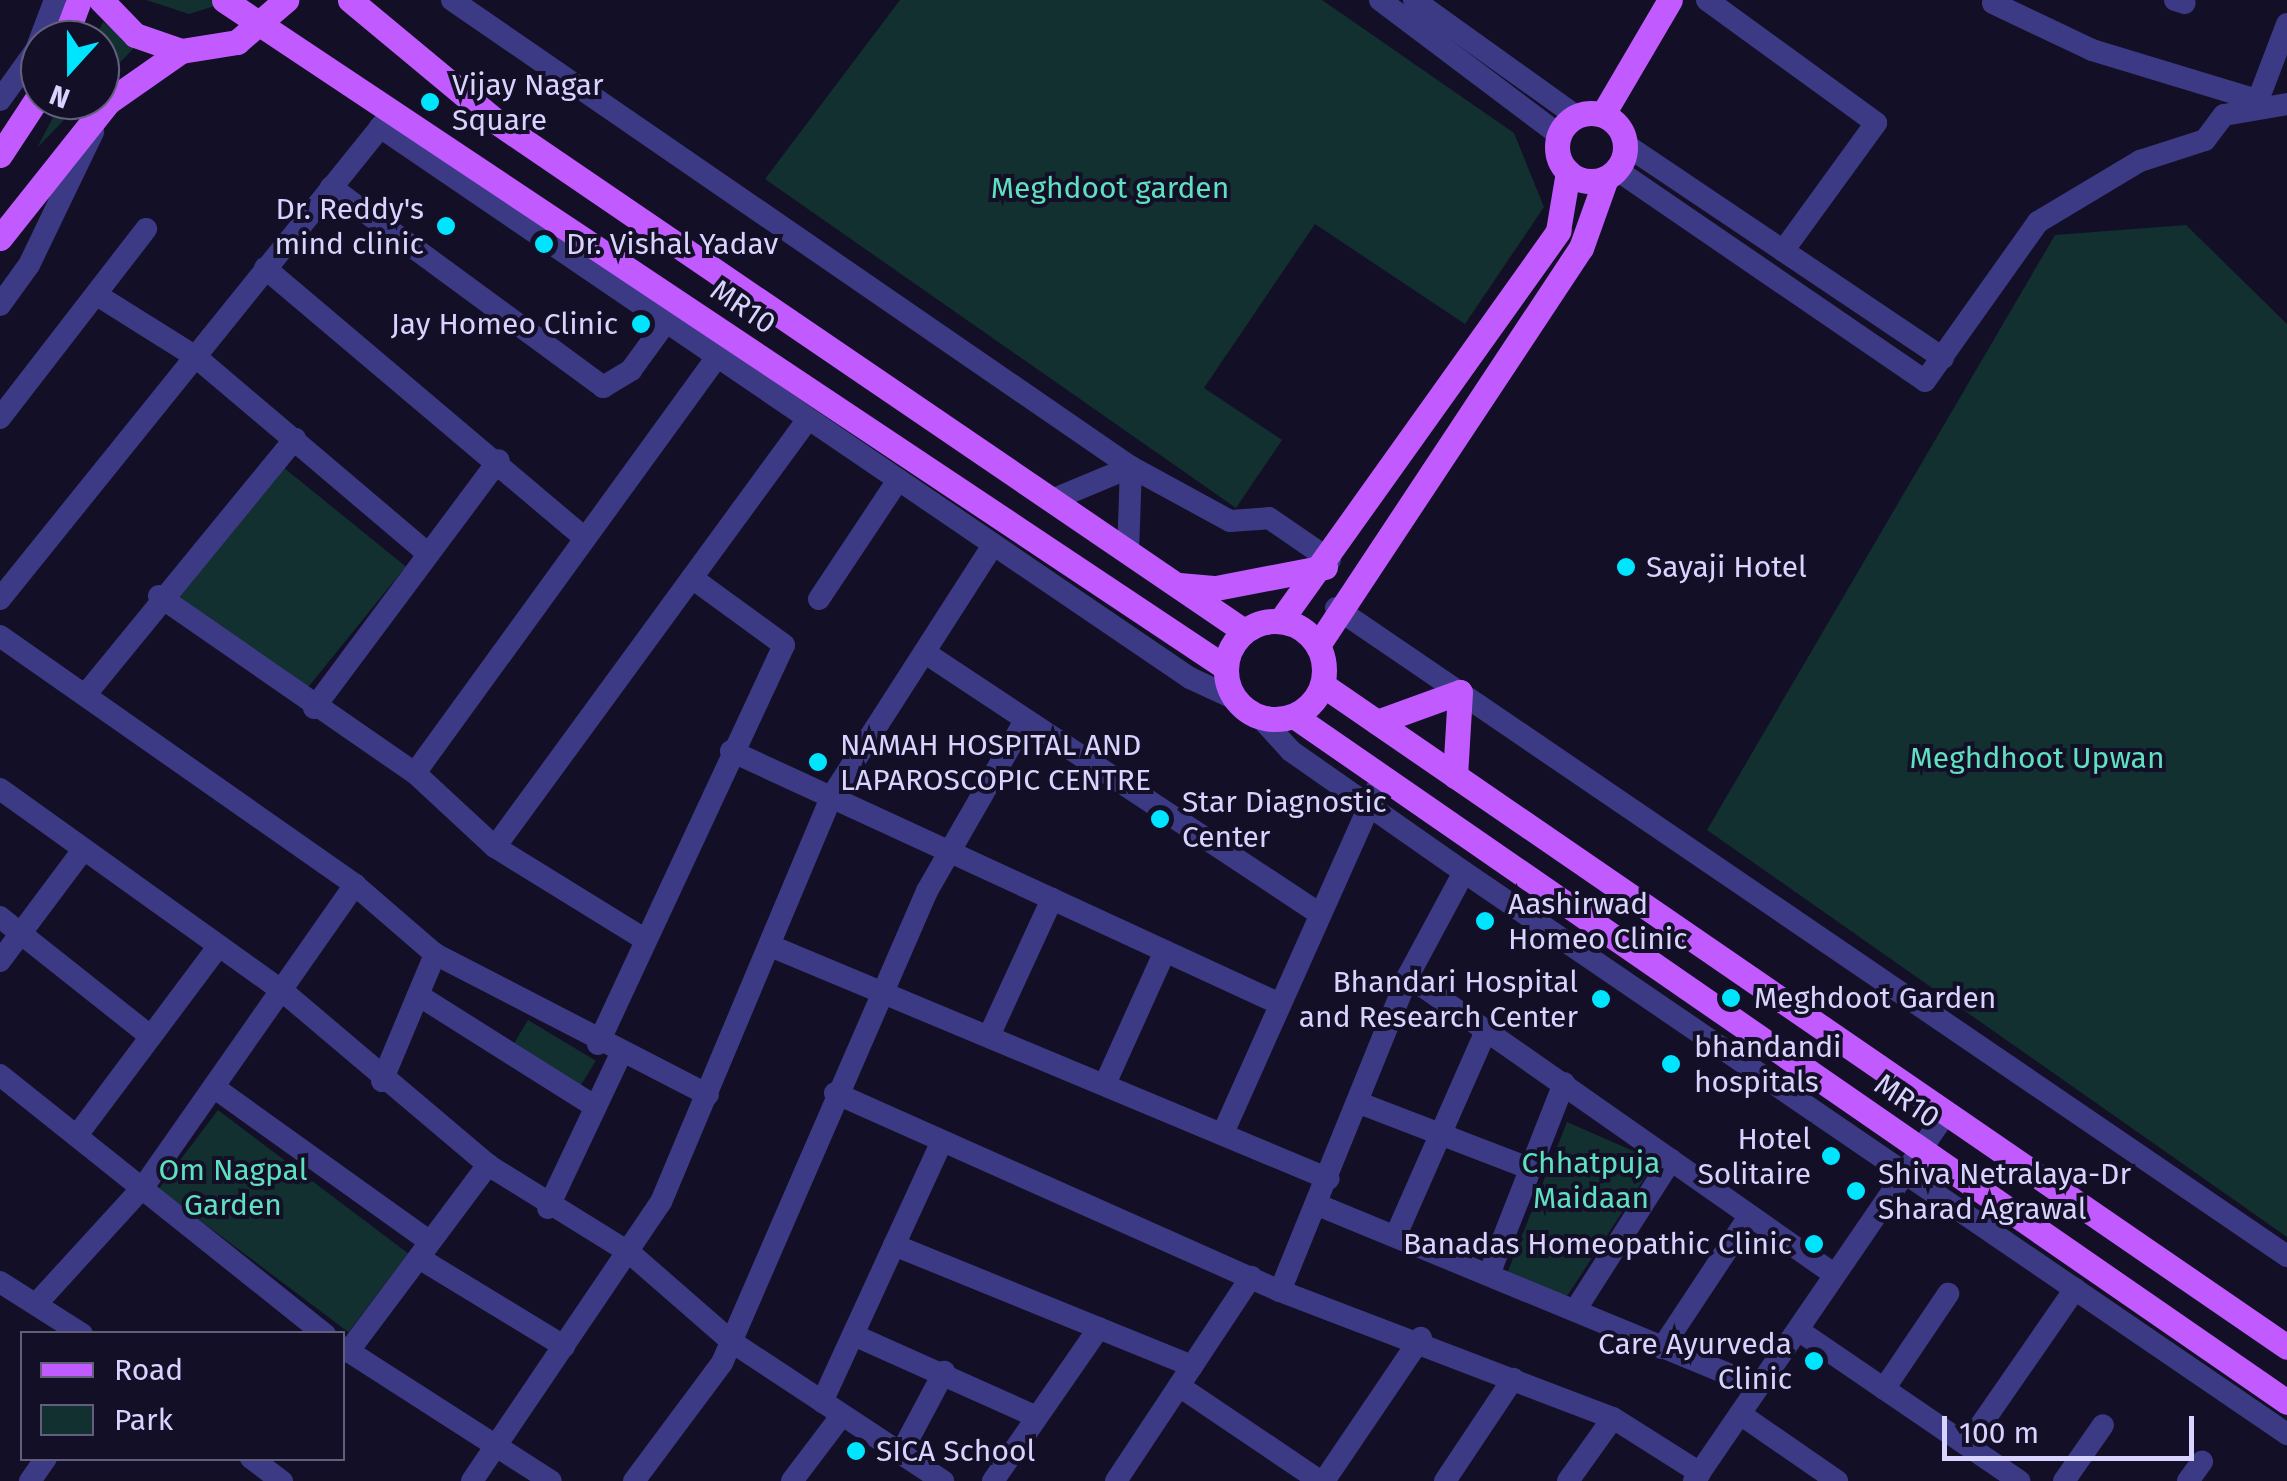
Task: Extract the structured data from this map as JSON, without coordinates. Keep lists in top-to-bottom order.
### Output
{
  "streets": {
    "main road": ["MR10"]
  },
  "parks": [
    "Meghdoot garden",
    "Meghdhoot Upwan",
    "Chhatpuja Maidaan",
    "Om Nagpal Garden"
  ],
  "places": [
    "Vijay Nagar Square",
    "Dr. Reddy's mind clinic",
    "Dr. Vishal Yadav",
    "Jay Homeo Clinic",
    "Sayaji Hotel",
    "NAMAH HOSPITAL AND LAPAROSCOPIC CENTRE",
    "Star Diagnostic Center",
    "Aashirwad Homeo Clinic",
    "Meghdoot Garden",
    "Bhandari Hospital and Research Center",
    "bhandandi hospitals",
    "Hotel Solitaire",
    "Shiva Netralaya-Dr Sharad Agrawal",
    "Banadas Homeopathic Clinic",
    "Care Ayurveda Clinic",
    "SICA School"
  ],
  "legend": ["Road", "Park"],
  "scale_bar": "100 m",
  "north": "bottom"
}
